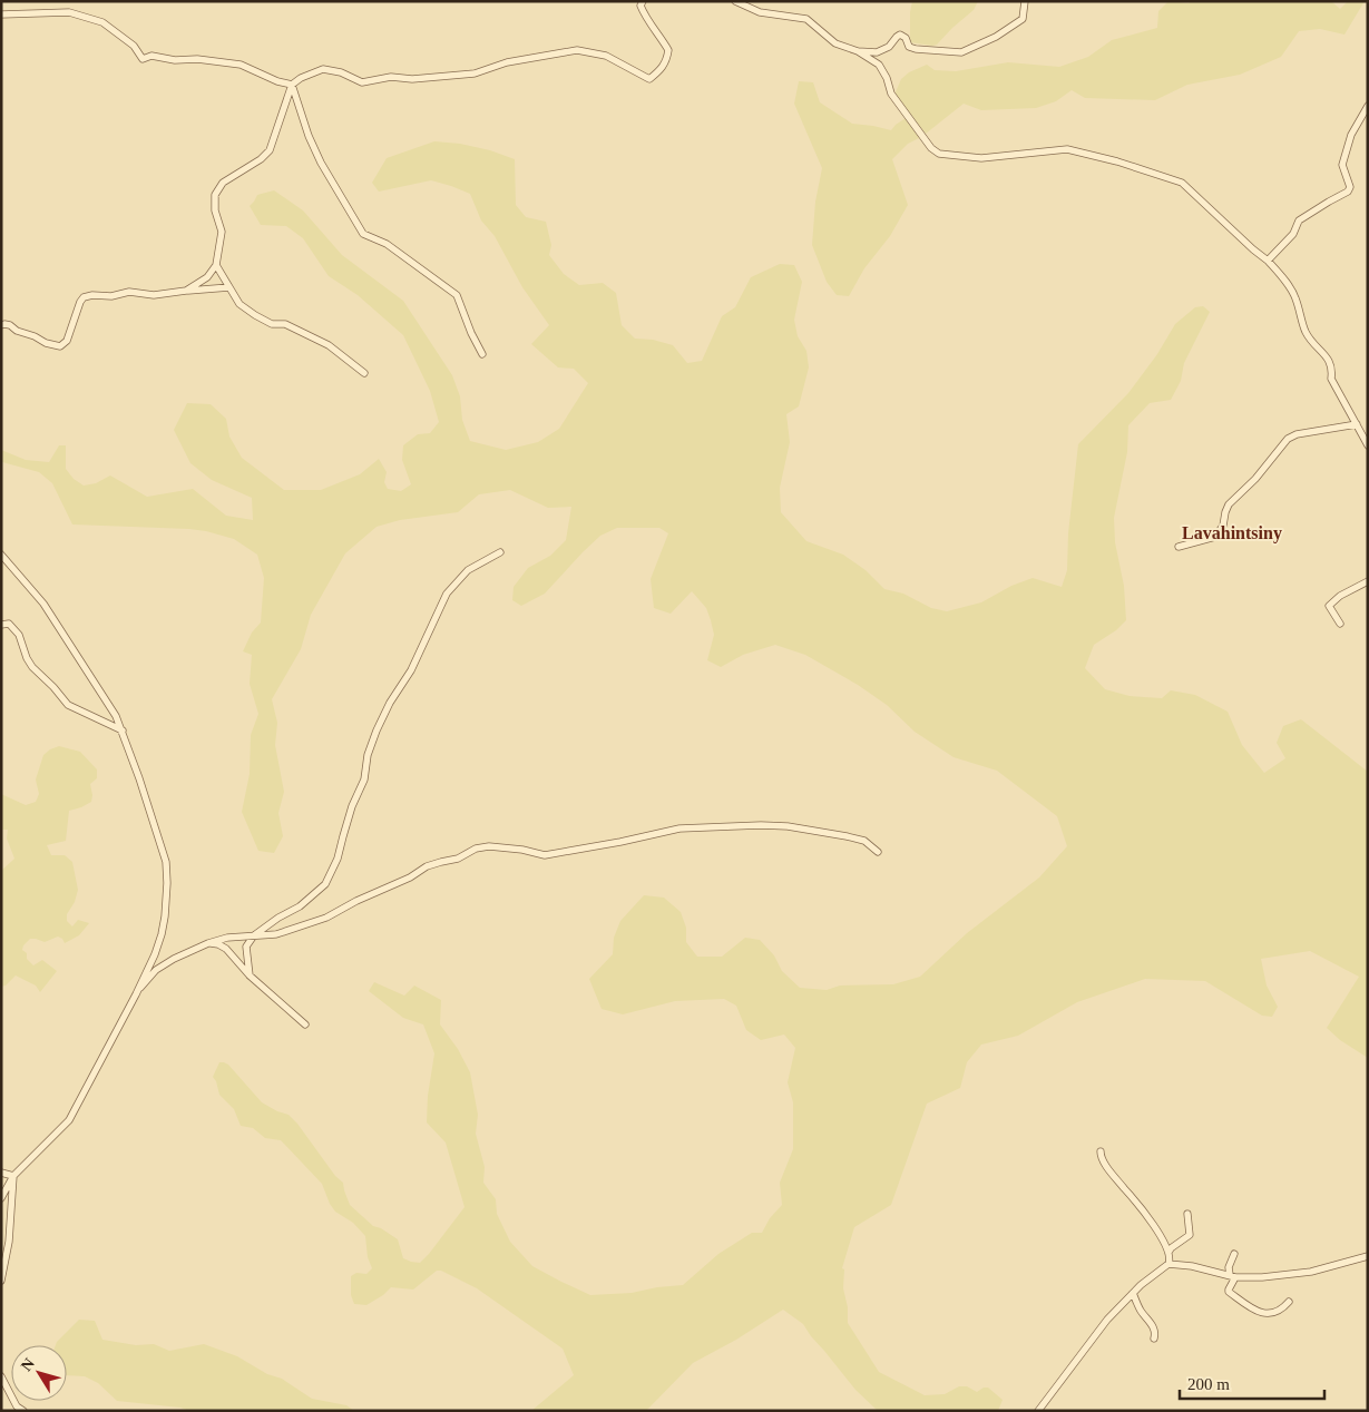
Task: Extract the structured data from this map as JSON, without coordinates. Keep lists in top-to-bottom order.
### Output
{
  "districts": ["Lavahintsiny"],
  "scale_bar": "200 m",
  "north": "top left"
}
